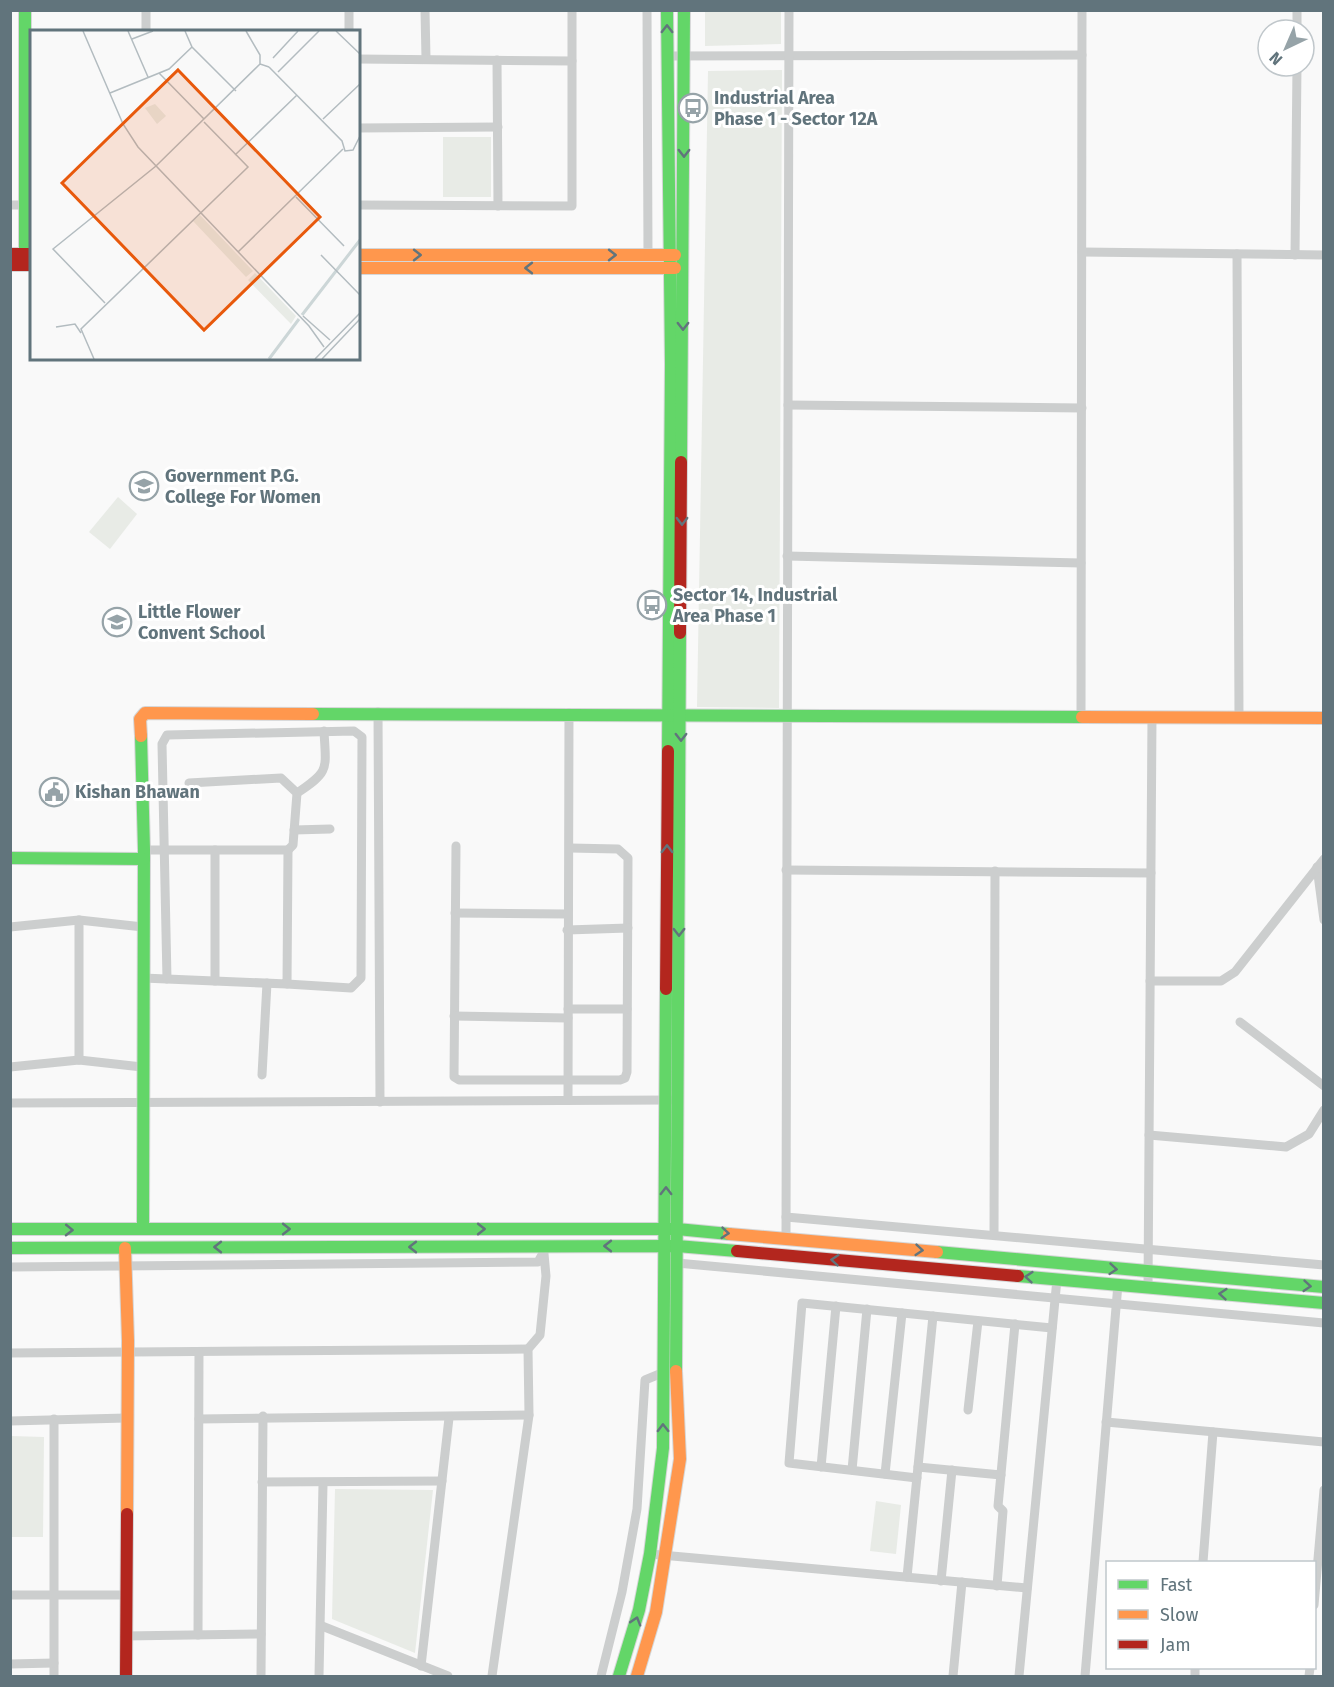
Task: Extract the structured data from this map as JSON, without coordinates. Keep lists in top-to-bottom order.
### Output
{
  "places": {
    "bus stop": ["Industrial Area Phase 1 - Sector 12A", "Sector 14, Industrial Area Phase 1"],
    "school or university": ["Government P.G. College For Women", "Little Flower Convent School"],
    "public building": ["Kishan Bhawan"]
  },
  "legend": ["Fast", "Slow", "Jam"],
  "north": "bottom left"
}
